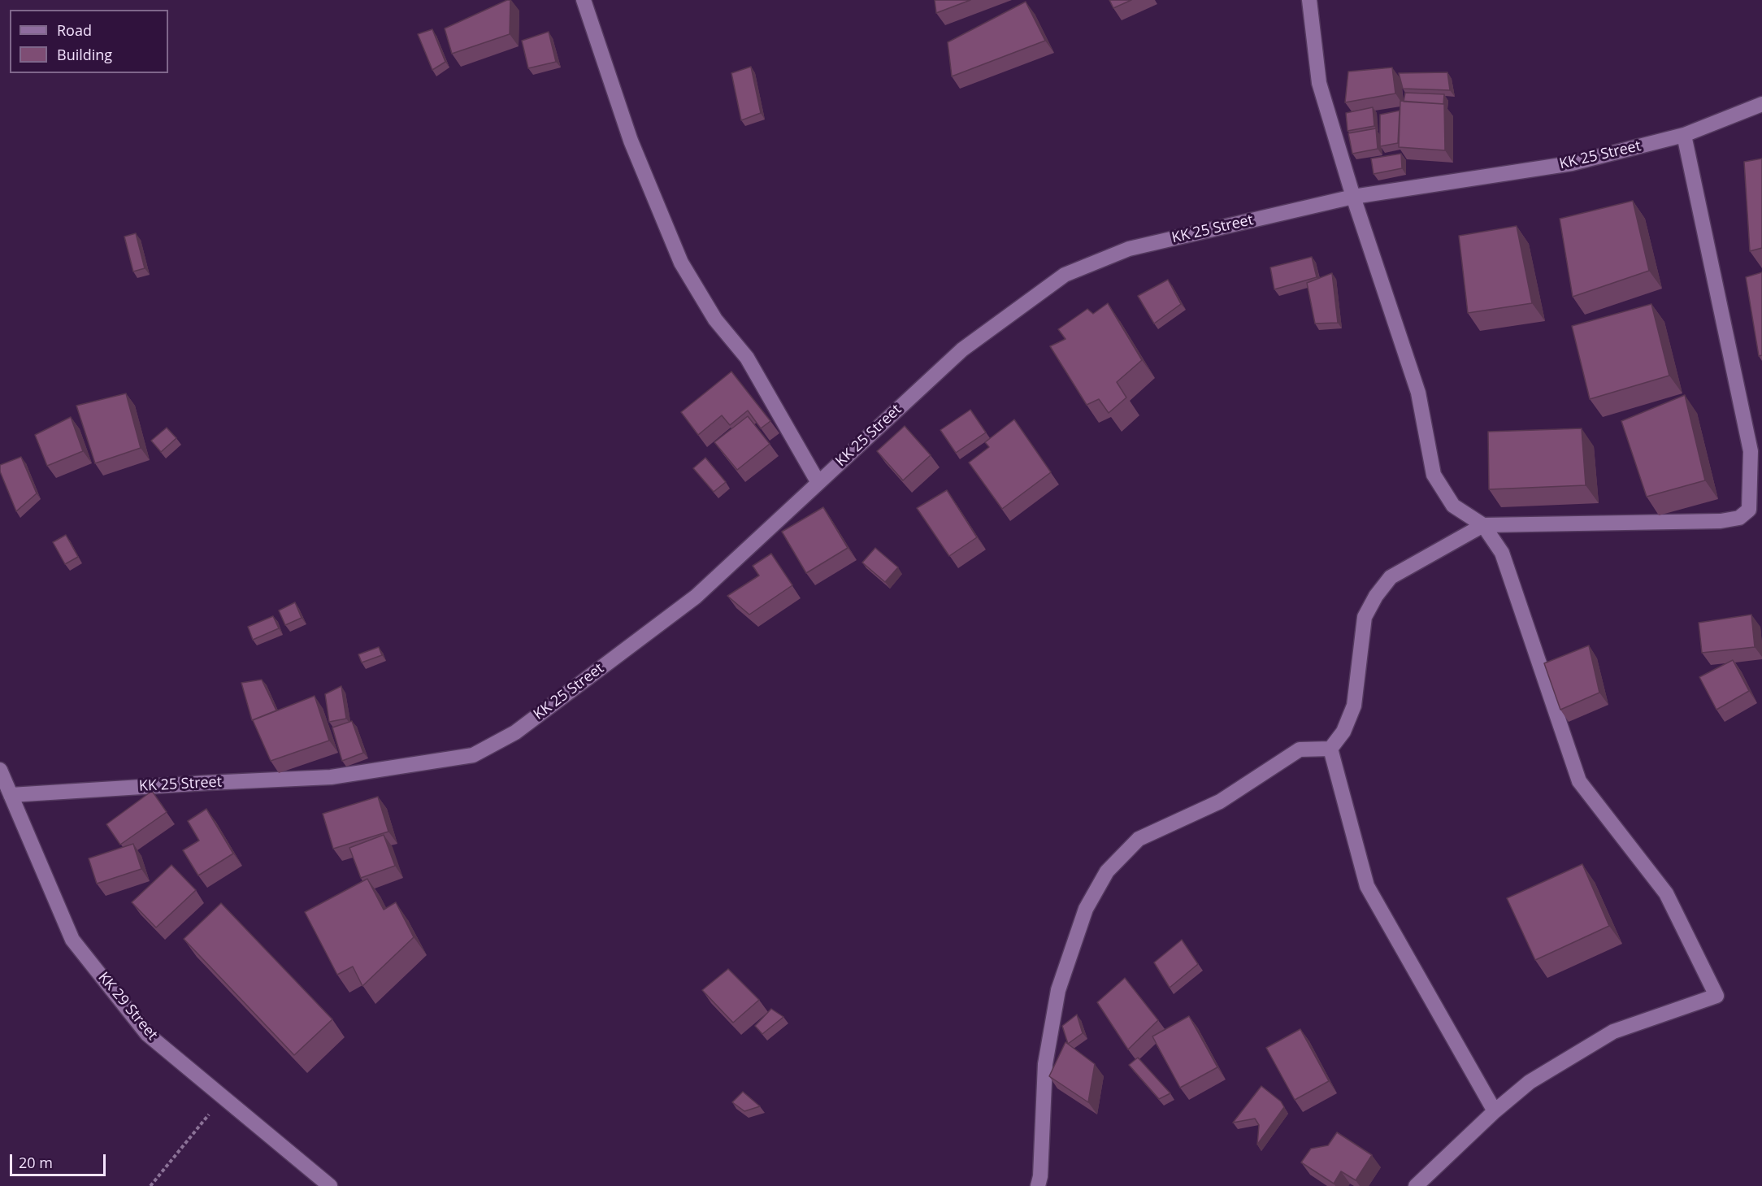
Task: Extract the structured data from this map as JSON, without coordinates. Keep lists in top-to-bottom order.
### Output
{
  "streets": {
    "street": ["KK 25 Street", "KK 29 Street"]
  },
  "crossings": [
    ["KK 25 Street", "KK 29 Street"]
  ],
  "legend": ["Road", "Building"],
  "scale_bar": "20 m"
}
